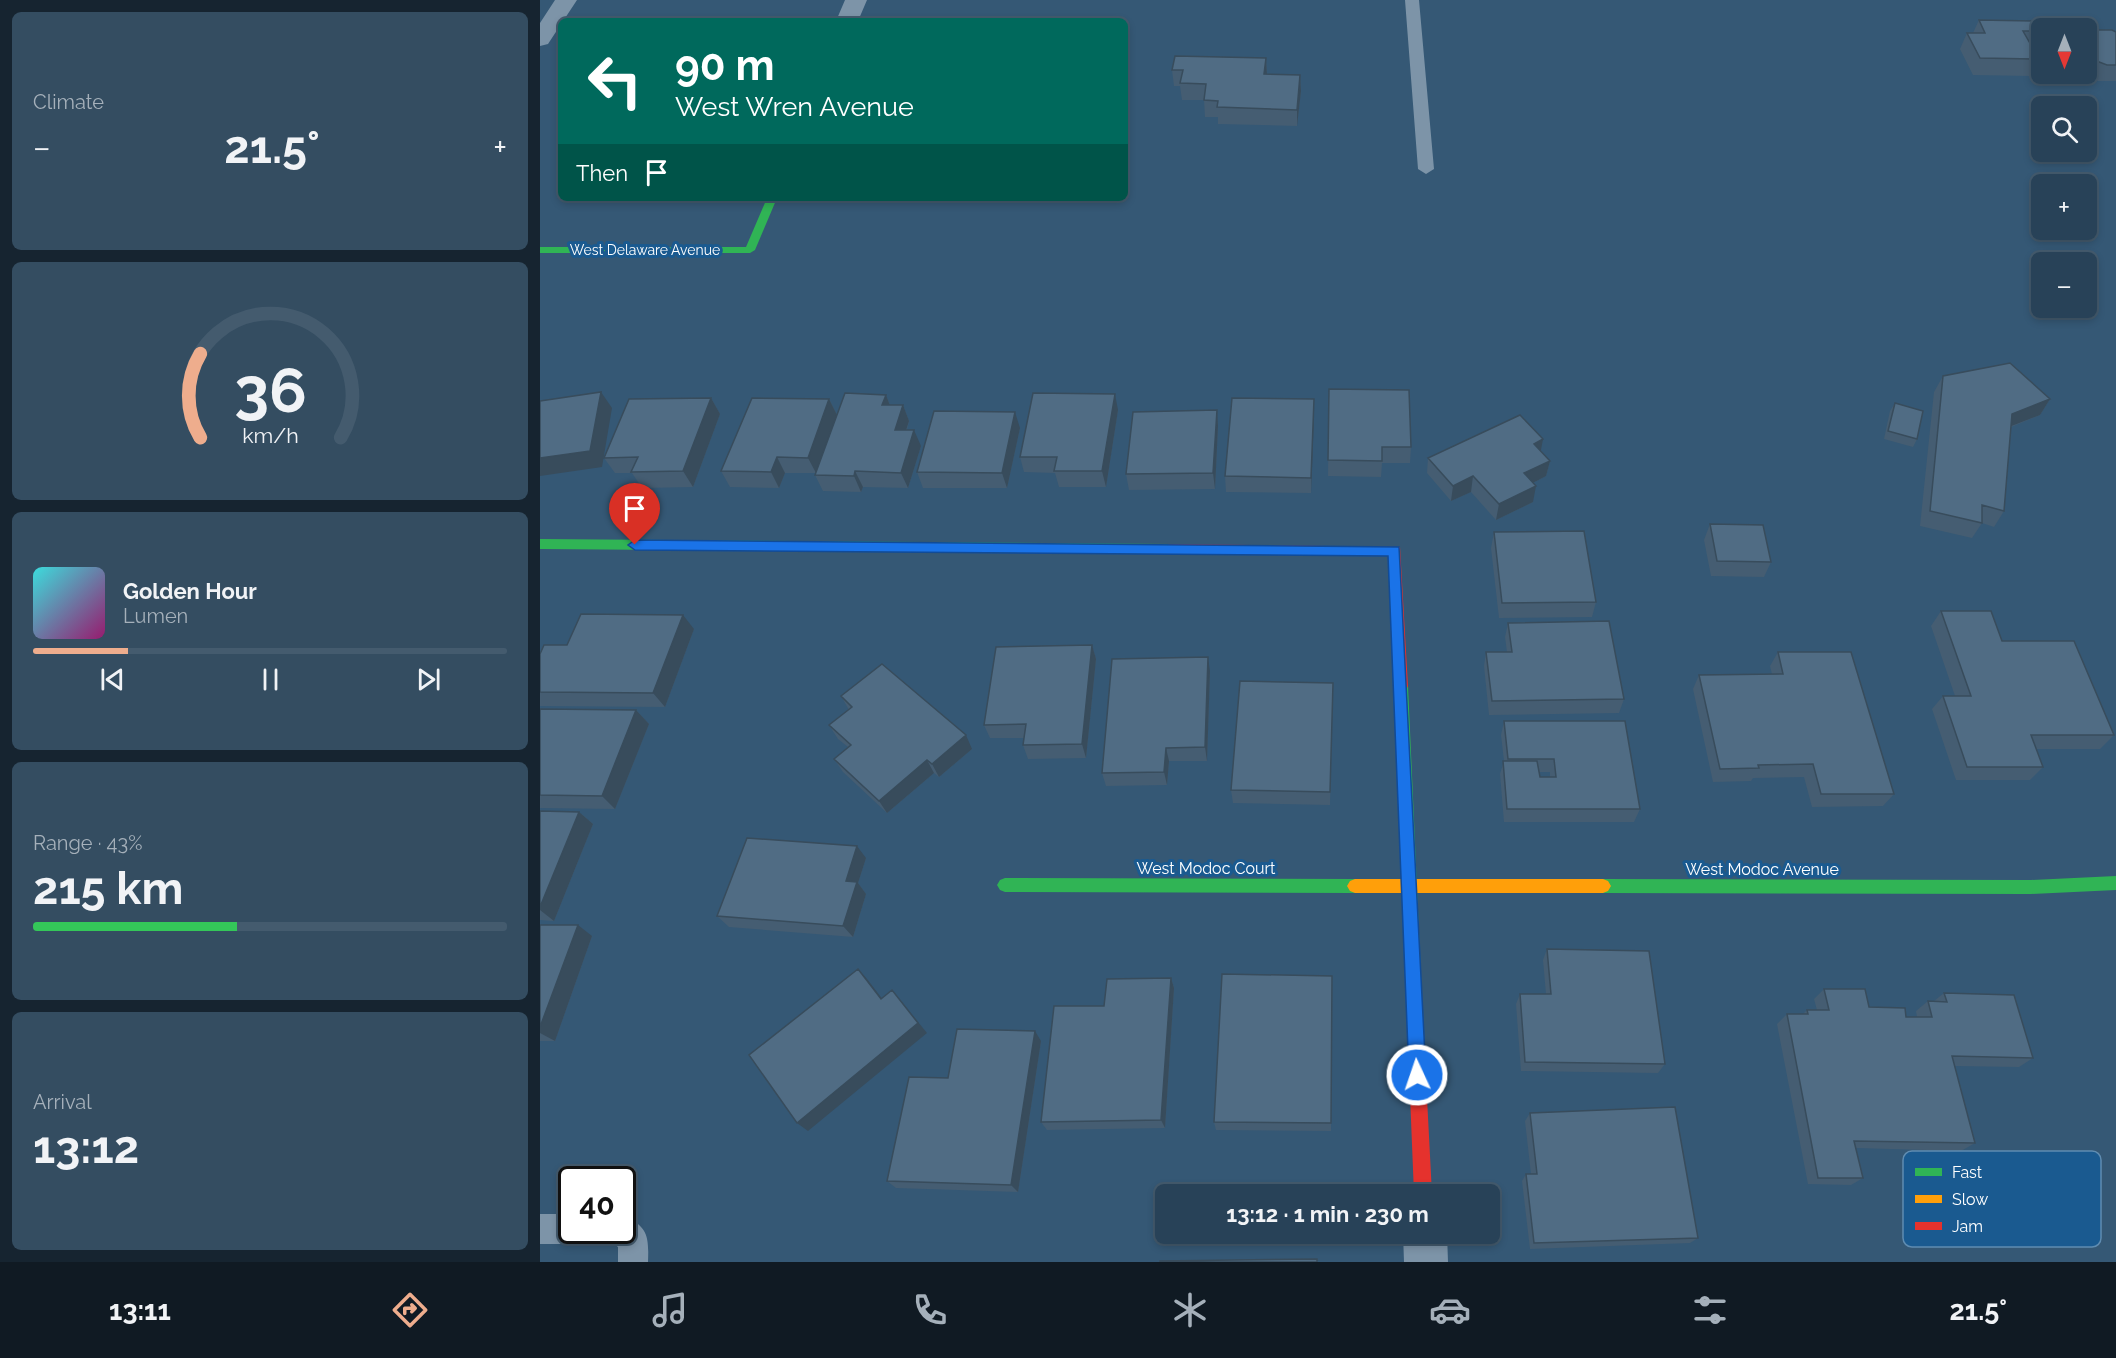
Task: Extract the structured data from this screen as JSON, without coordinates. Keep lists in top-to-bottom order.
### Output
{
  "streets": {
    "street": ["West Delaware Avenue", "West Modoc Court", "West Modoc Avenue"]
  },
  "crossings": [
    ["West Modoc Court", "West Modoc Avenue"]
  ],
  "legend": ["Fast", "Slow", "Jam"],
  "north": "bottom",
  "page": {
    "tile": [
      "Climate",
      ["Range · 43%", "215 km"],
      ["Arrival", "13:12"]
    ],
    "map_buttons": ["+", "−"],
    "turn": ["90 m", "West Wren Avenue"],
    "heat": ["−", "21.5°", "+"],
    "then": "Then",
    "song": ["Golden Hour", "Lumen"],
    "limit": "40",
    "trip": "13:12 · 1 min · 230 m",
    "tabs": ["13:11", "21.5°"],
    "gauge": ["36", "km/h"]
  }
}
